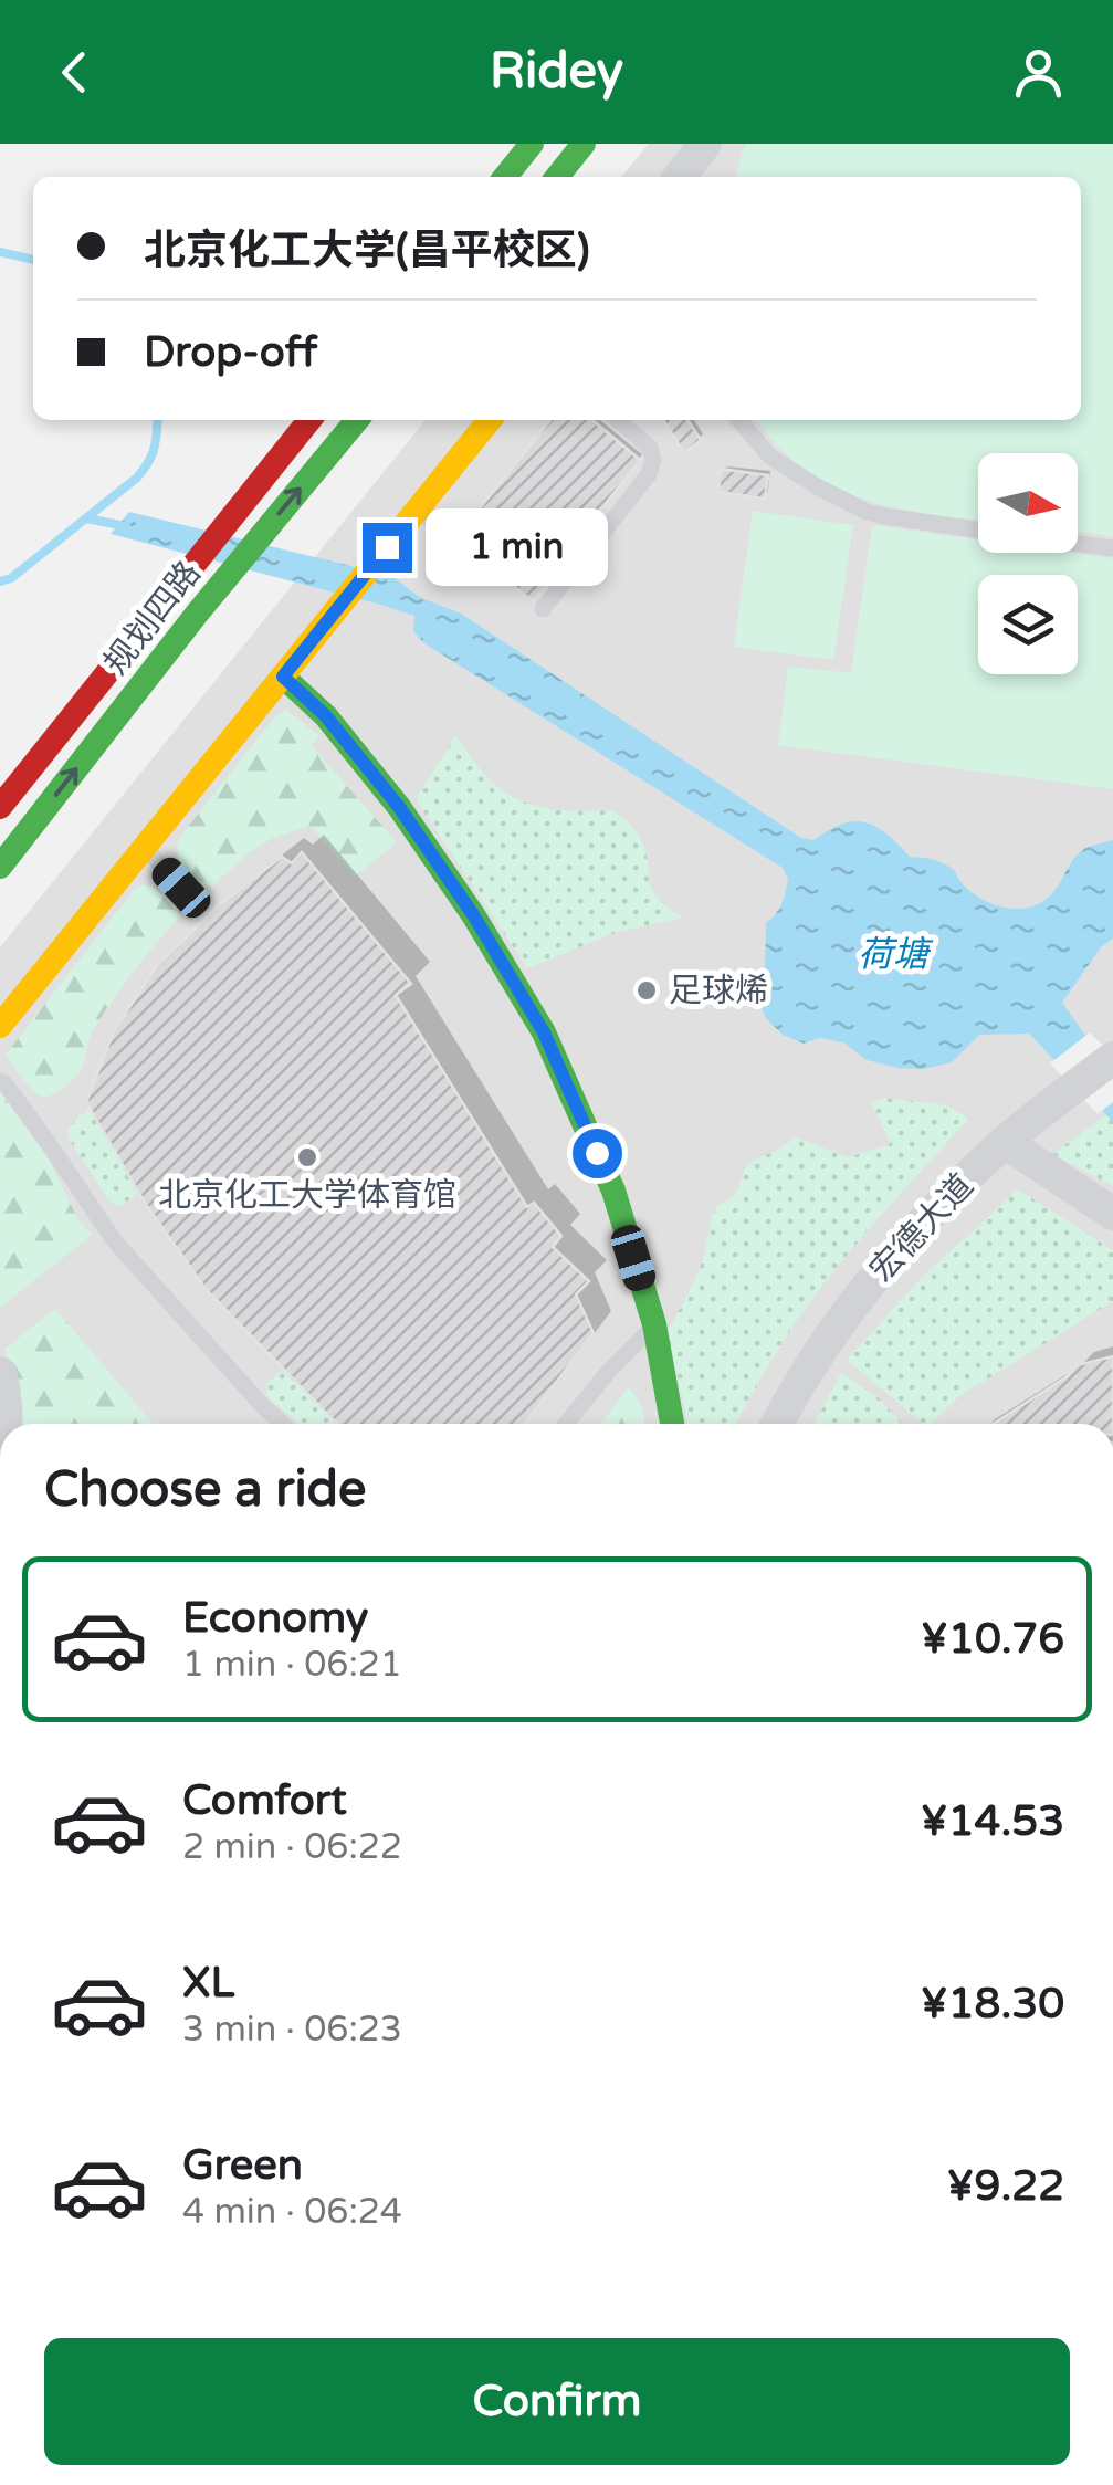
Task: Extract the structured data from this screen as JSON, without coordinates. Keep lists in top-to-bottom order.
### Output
{
  "streets": {
    "street": ["规划四路", "宏德大道"]
  },
  "water": ["荷塘"],
  "places": ["足球烯", "北京化工大学体育馆"],
  "north": "right",
  "page": {
    "header": "Ridey",
    "banner": ["北京化工大学(昌平校区)", "Drop-off"],
    "bubble": "1 min",
    "heading": "Choose a ride",
    "list": [
      {
        "name": "Economy",
        "note": "1 min · 06:21",
        "value": "¥10.76"
      },
      {
        "name": "Comfort",
        "note": "2 min · 06:22",
        "value": "¥14.53"
      },
      {
        "name": "XL",
        "note": "3 min · 06:23",
        "value": "¥18.30"
      },
      {
        "name": "Green",
        "note": "4 min · 06:24",
        "value": "¥9.22"
      }
    ],
    "buttons": "Confirm"
  }
}
